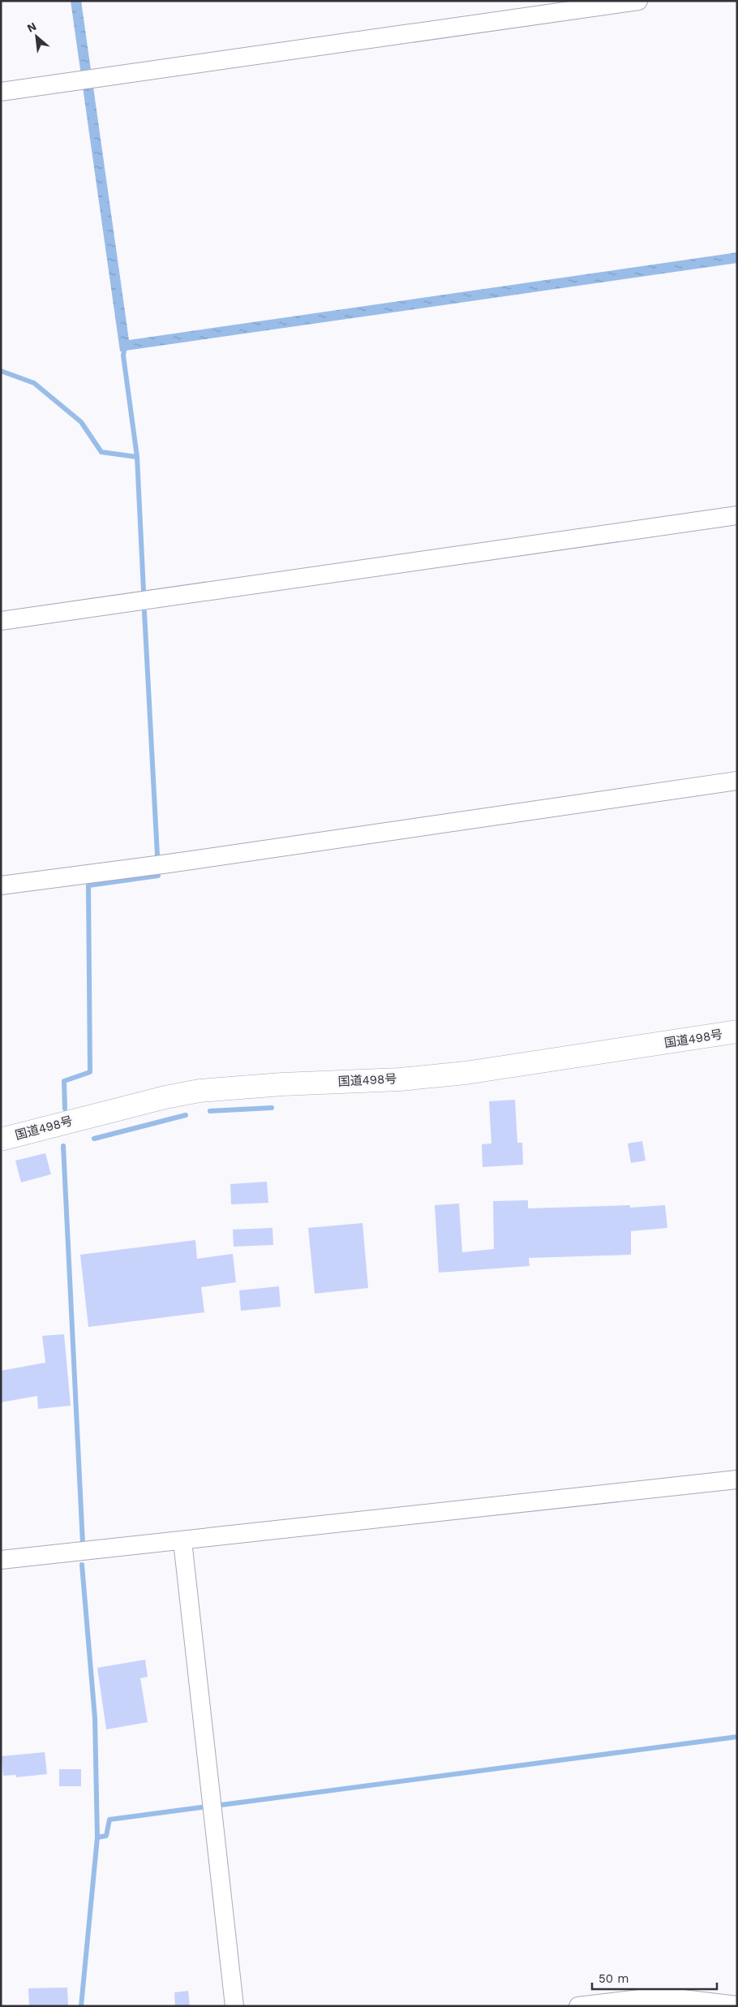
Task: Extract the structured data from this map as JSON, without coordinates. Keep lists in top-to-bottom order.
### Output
{
  "streets": {
    "highway": ["国道498号"]
  },
  "scale_bar": "50 m",
  "north": "top left"
}
